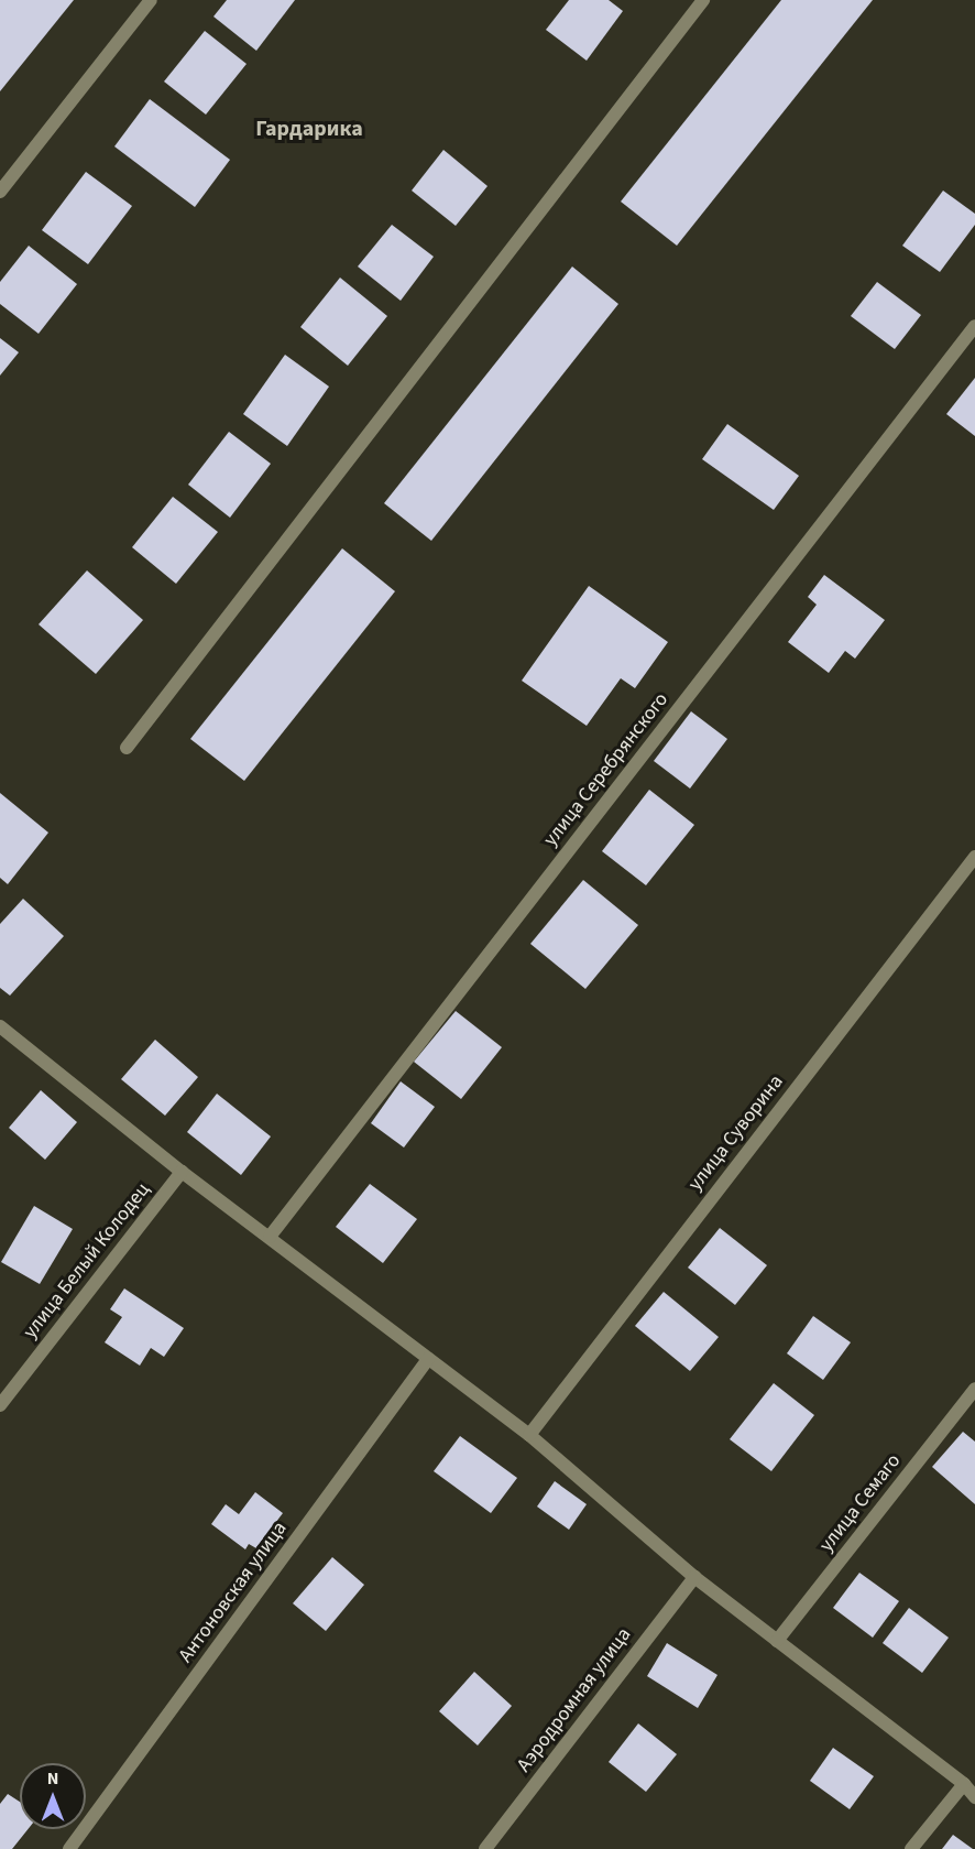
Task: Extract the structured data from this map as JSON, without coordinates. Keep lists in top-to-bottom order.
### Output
{
  "streets": {
    "street": [
      "улица Серебрянского",
      "улица Суворина",
      "улица Белый Колодец",
      "улица Семаго",
      "Антоновская улица",
      "Аэродромная улица"
    ]
  },
  "districts": ["Гардарика"],
  "north": "top"
}
